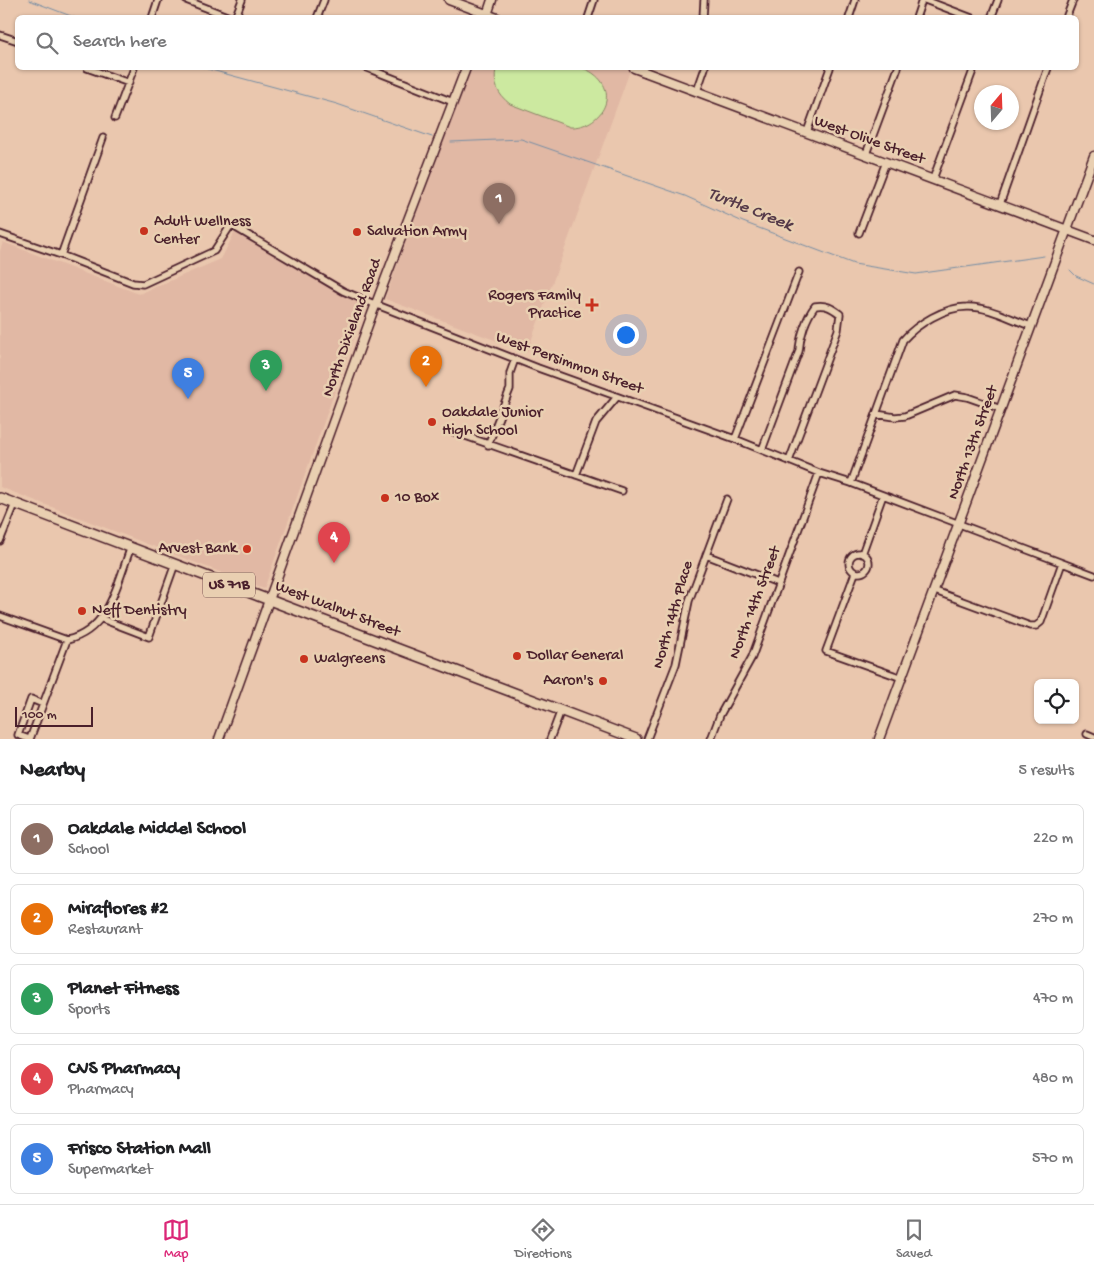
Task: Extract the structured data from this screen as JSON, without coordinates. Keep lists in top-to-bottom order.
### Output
{
  "streets": {
    "main road": [
      "West Olive Street",
      "North Dixieland Road",
      "North 13th Street",
      "US 71B",
      "West Walnut Street"
    ],
    "street": ["West Persimmon Street", "North 14th Street", "North 14th Place"]
  },
  "crossings": [
    ["West Olive Street", "North 13th Street"],
    ["North Dixieland Road", "West Persimmon Street"],
    ["North Dixieland Road", "West Walnut Street"],
    ["West Persimmon Street", "North 13th Street"],
    ["West Persimmon Street", "North 14th Street"]
  ],
  "water": ["Turtle Creek"],
  "places": {
    "other": [
      "Adult Wellness Center",
      "Salvation Army",
      "Oakdale Junior High School",
      "10 Box",
      "Arvest Bank",
      "Neff Dentistry",
      "Dollar General",
      "Walgreens",
      "Aaron's"
    ],
    "health": ["Rogers Family Practice"]
  },
  "scale_bar": "100 m",
  "north": "top",
  "page": {
    "search": "Search here",
    "pins": [
      "1",
      "2",
      "3",
      "5",
      "4"
    ],
    "scale": "100 m",
    "heading": ["Nearby", "5 results"],
    "list": [
      {
        "mark": "1",
        "name": "Oakdale Middel School",
        "note": "School",
        "value": "220 m"
      },
      {
        "mark": "2",
        "name": "Miraflores #2",
        "note": "Restaurant",
        "value": "270 m"
      },
      {
        "mark": "3",
        "name": "Planet Fitness",
        "note": "Sports",
        "value": "470 m"
      },
      {
        "mark": "4",
        "name": "CVS Pharmacy",
        "note": "Pharmacy",
        "value": "480 m"
      },
      {
        "mark": "5",
        "name": "Frisco Station Mall",
        "note": "Supermarket",
        "value": "570 m"
      }
    ],
    "nav": ["Map", "Directions", "Saved"]
  }
}
